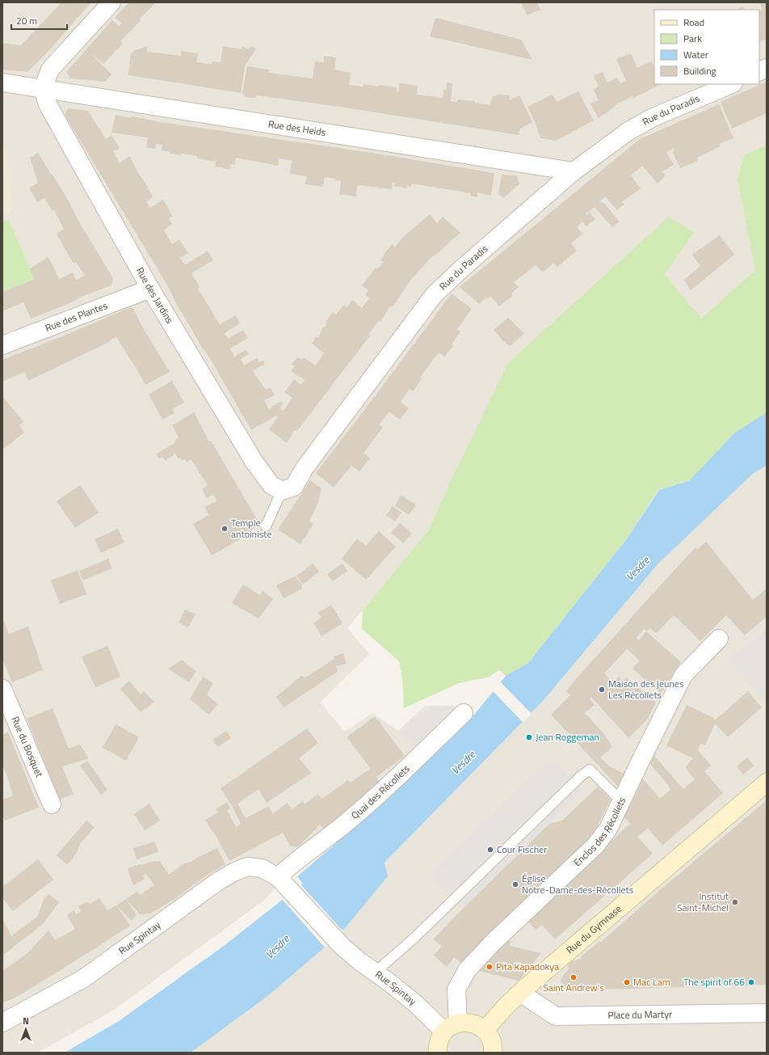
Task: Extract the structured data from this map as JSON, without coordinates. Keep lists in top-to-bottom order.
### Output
{
  "streets": {
    "street": [
      "Rue du Paradis",
      "Rue des Heids",
      "Rue des Jardins",
      "Rue des Plantes",
      "Rue du Bosquet",
      "Quai des Récollets",
      "Enclos des Récollets",
      "Rue du Gymnase",
      "Rue Spintay",
      "Place du Martyr"
    ]
  },
  "crossings": [
    ["Rue du Paradis", "Rue des Heids"],
    ["Rue du Paradis", "Rue des Jardins"],
    ["Rue des Heids", "Rue des Jardins"],
    ["Rue des Jardins", "Rue des Plantes"],
    ["Quai des Récollets", "Rue Spintay"],
    ["Enclos des Récollets", "Rue Spintay"],
    ["Rue du Gymnase", "Place du Martyr"]
  ],
  "water": ["Vesdre"],
  "places": [
    "Temple antoiniste",
    "Maison des jeunes Les Récollets",
    "Jean Roggeman",
    "Cour Fischer",
    "Église Notre-Dame-des-Récollets",
    "Institut Saint-Michel",
    "Pita Kapadokya",
    "Saint Andrew's",
    "Mac Lam",
    "The spirit of 66"
  ],
  "legend": [
    "Road",
    "Park",
    "Water",
    "Building"
  ],
  "scale_bar": "20 m",
  "north": "top"
}
